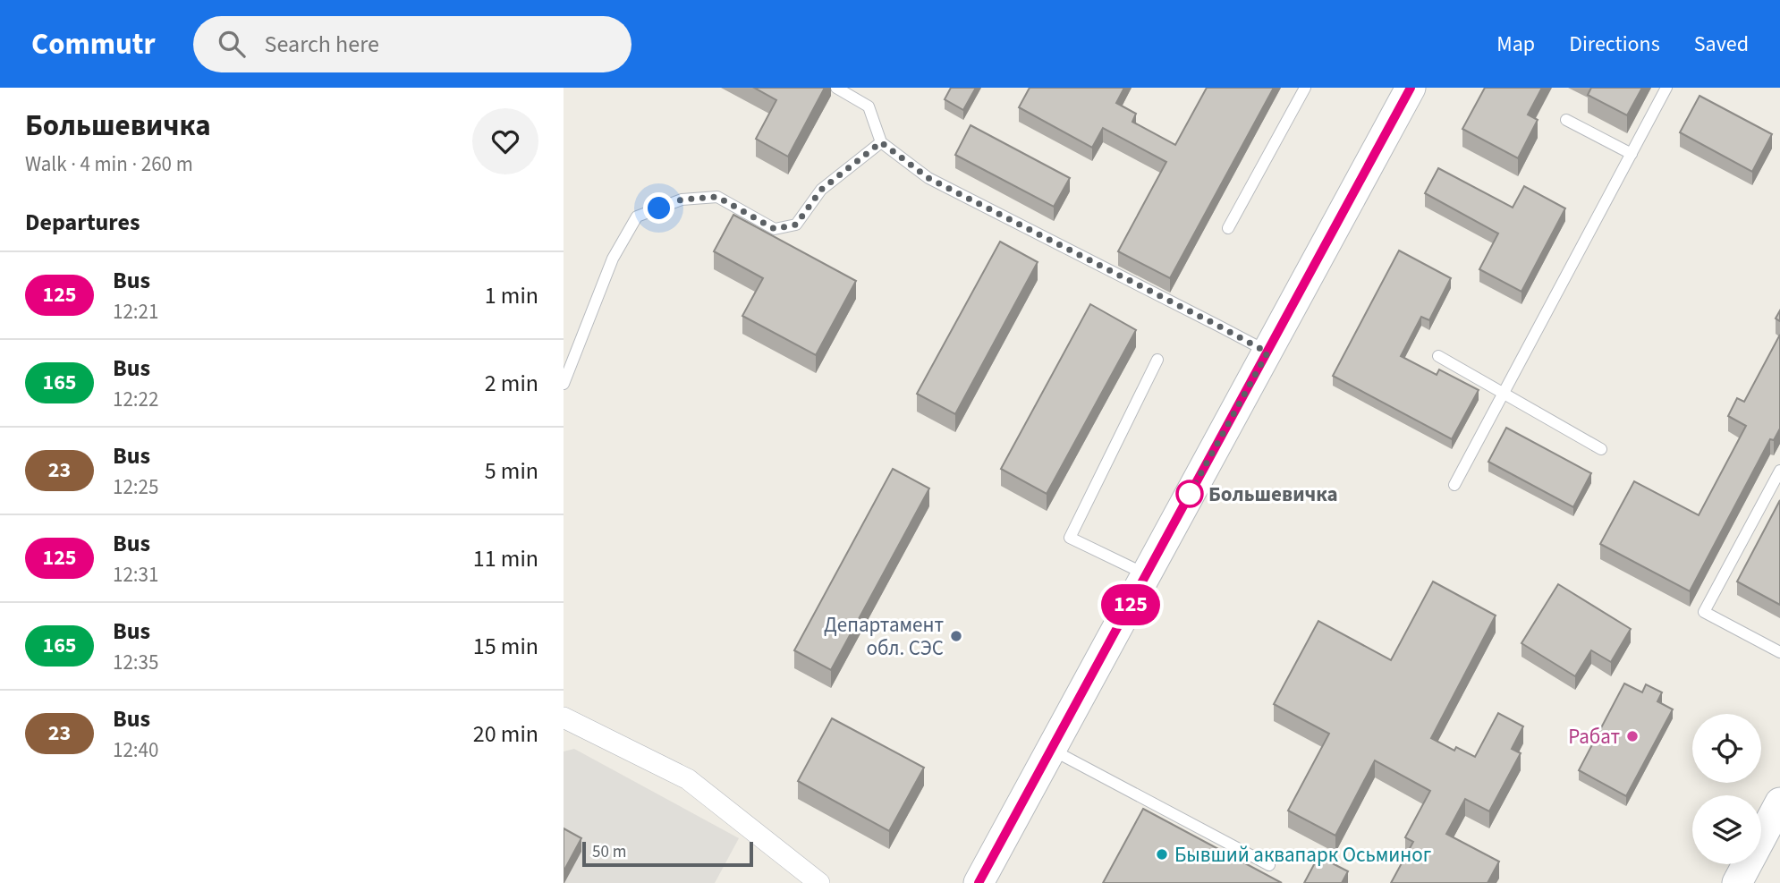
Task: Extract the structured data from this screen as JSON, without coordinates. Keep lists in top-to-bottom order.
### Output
{
  "places": [
    "Большевичка",
    "Департамент обл. СЭС",
    "Рабат",
    "Бывший аквапарк Осьминог"
  ],
  "lines": ["bus line 125"],
  "scale_bar": "50 m",
  "page": {
    "header": "Commutr",
    "search": "Search here",
    "nav": ["Map", "Directions", "Saved"],
    "heading": [
      ["Большевичка", "Walk · 4 min · 260 m"],
      "Departures"
    ],
    "on_map": "125",
    "list": [
      {
        "mark": "125",
        "name": "Bus",
        "note": "12:21",
        "value": "1 min"
      },
      {
        "mark": "165",
        "name": "Bus",
        "note": "12:22",
        "value": "2 min"
      },
      {
        "mark": "23",
        "name": "Bus",
        "note": "12:25",
        "value": "5 min"
      },
      {
        "mark": "125",
        "name": "Bus",
        "note": "12:31",
        "value": "11 min"
      },
      {
        "mark": "165",
        "name": "Bus",
        "note": "12:35",
        "value": "15 min"
      },
      {
        "mark": "23",
        "name": "Bus",
        "note": "12:40",
        "value": "20 min"
      }
    ],
    "scale": "50 m"
  }
}
